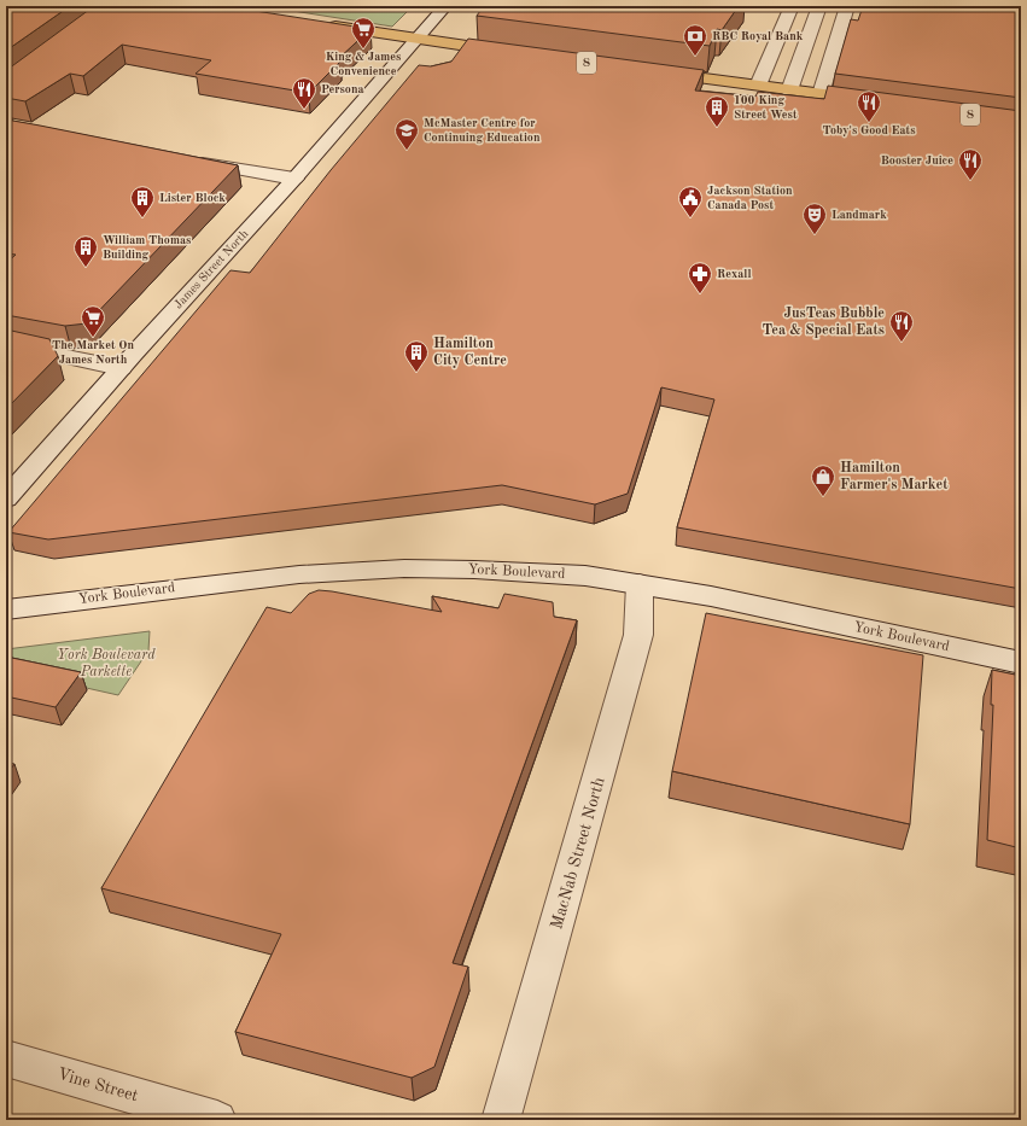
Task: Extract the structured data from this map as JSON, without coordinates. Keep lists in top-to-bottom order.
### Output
{
  "streets": {
    "main road": [
      "James Street North",
      "York Boulevard",
      "MacNab Street North",
      "Vine Street"
    ]
  },
  "crossings": [
    ["York Boulevard", "MacNab Street North"]
  ],
  "parks": ["York Boulevard Parkette"],
  "places": {
    "supermarket": ["King & James Convenience", "The Market On James North"],
    "bank": ["RBC Royal Bank"],
    "restaurant": [
      "Persona",
      "Toby's Good Eats",
      "Booster Juice",
      "JusTeas Bubble Tea & Special Eats"
    ],
    "building": [
      "100 King Street West",
      "Lister Block",
      "William Thomas Building",
      "Hamilton City Centre"
    ],
    "school or university": ["McMaster Centre for Continuing Education"],
    "public building": ["Jackson Station Canada Post"],
    "theatre": ["Landmark"],
    "pharmacy": ["Rexall"],
    "shop": ["Hamilton Farmer's Market"]
  }
}
